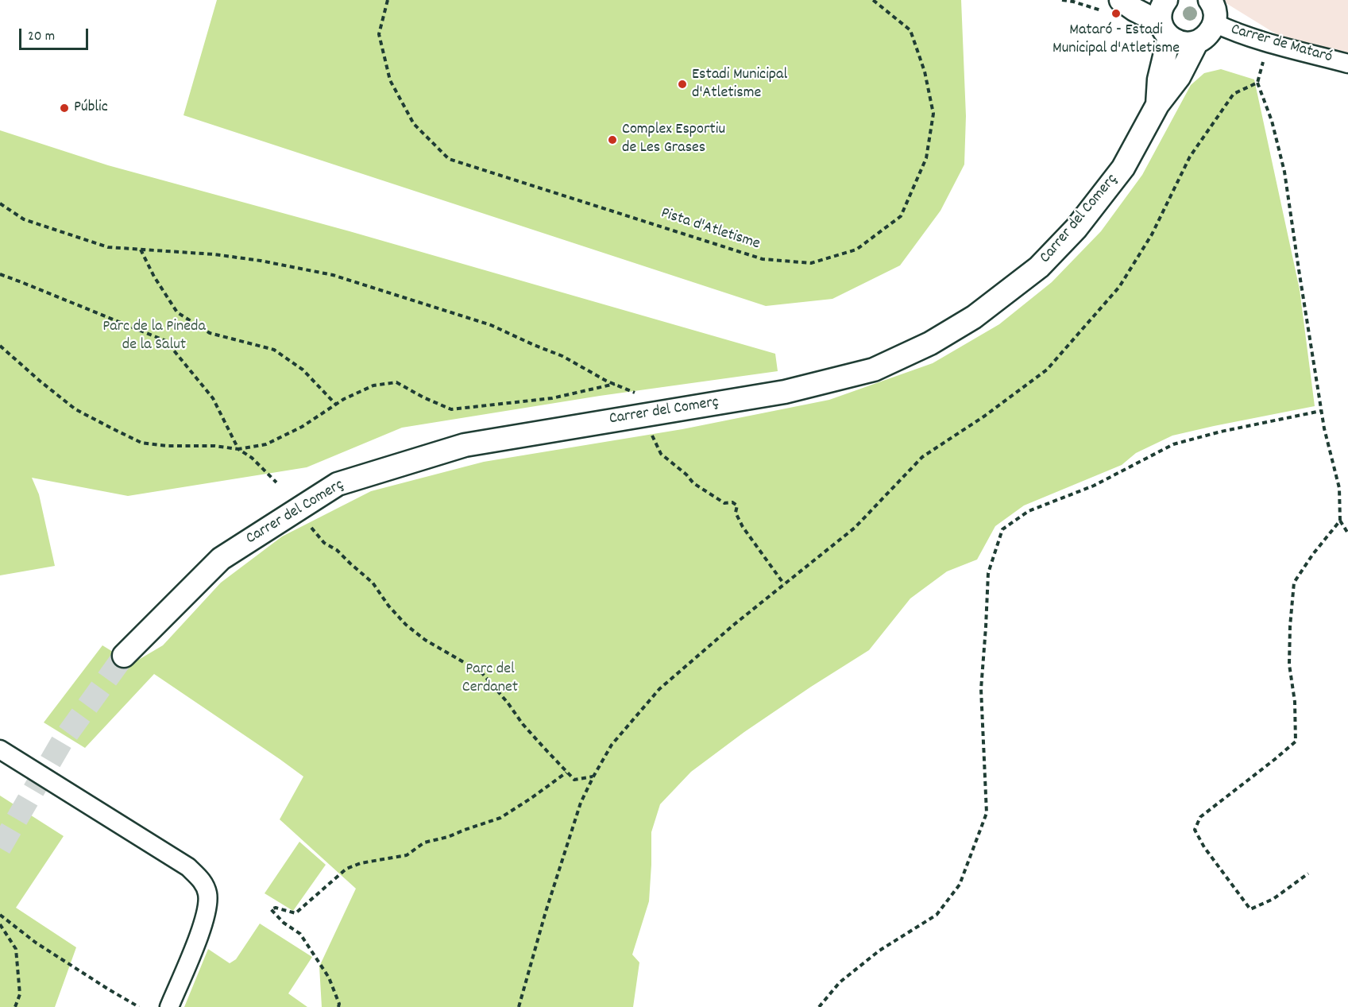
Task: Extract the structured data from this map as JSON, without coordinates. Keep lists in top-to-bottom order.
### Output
{
  "streets": {
    "street": ["Carrer de Mataró", "Carrer del Comerç"],
    "path": ["Pista d'Atletisme"]
  },
  "crossings": [
    ["Carrer de Mataró", "Carrer del Comerç"]
  ],
  "parks": ["Parc de la Pineda de la Salut", "Parc del Cerdanet"],
  "places": [
    "Mataró - Estadi Municipal d'Atletisme",
    "Estadi Municipal d'Atletisme",
    "Públic",
    "Complex Esportiu de Les Grases"
  ],
  "scale_bar": "20 m"
}
